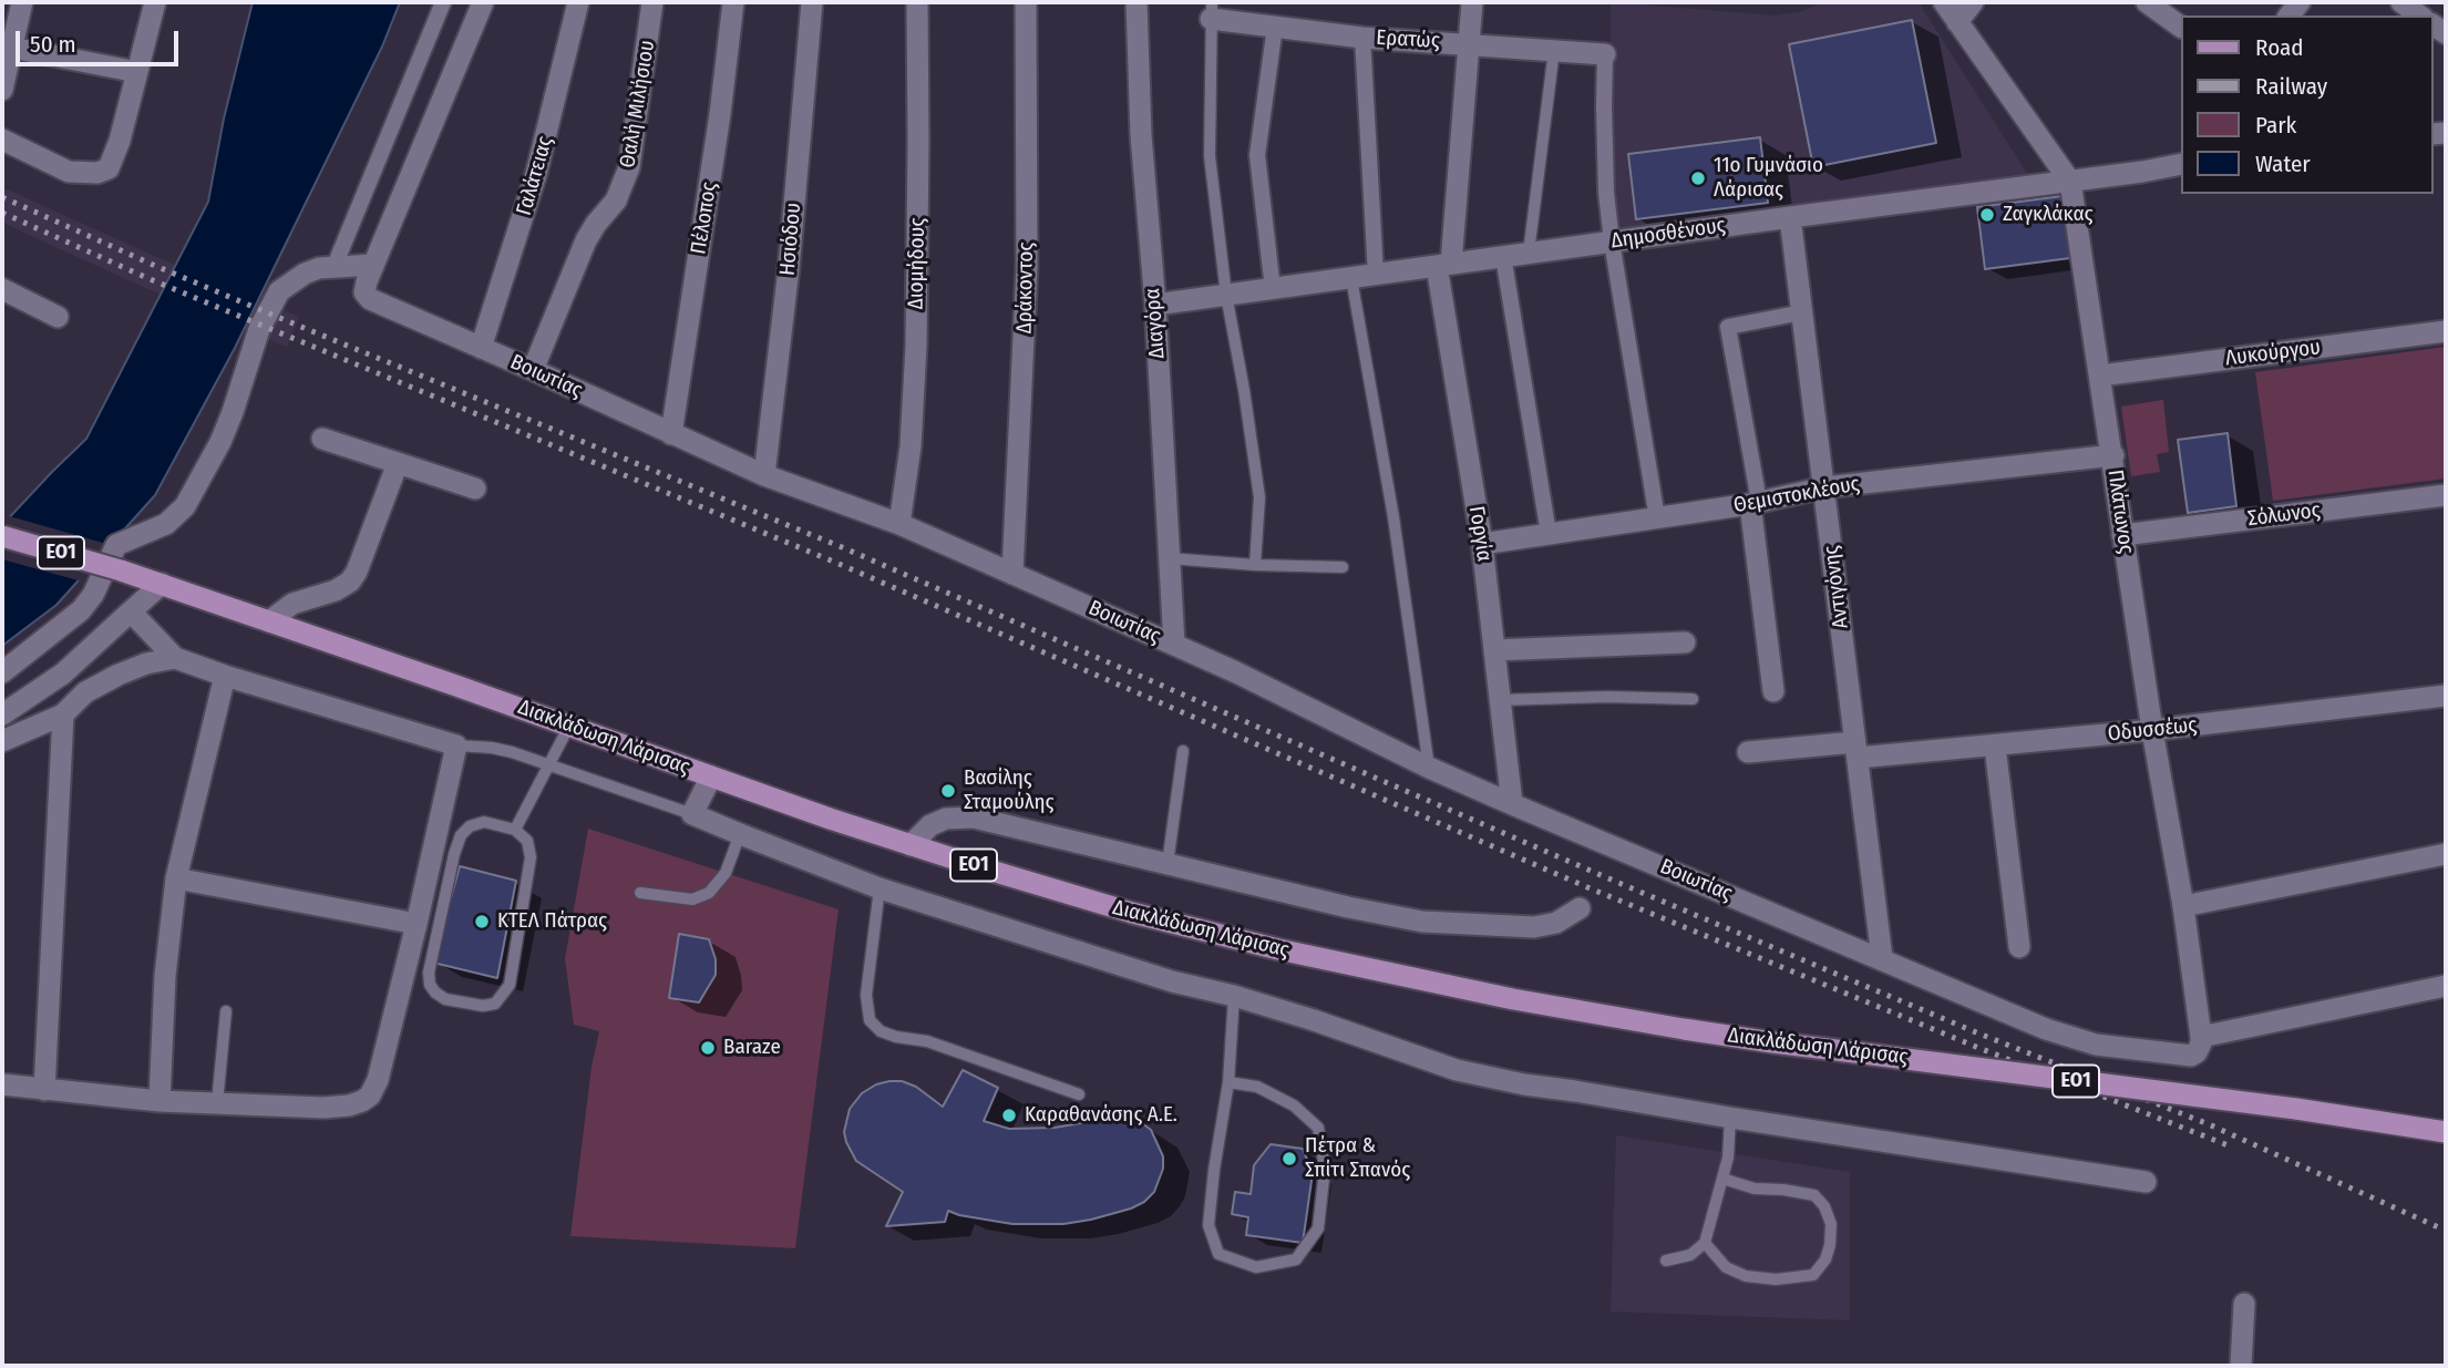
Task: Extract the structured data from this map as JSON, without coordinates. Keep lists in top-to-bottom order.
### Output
{
  "streets": {
    "main road": ["ΕΟ1", "Διακλάδωση Λάρισας"],
    "street": [
      "Ερατώς",
      "Θαλή Μιλήσιου",
      "Γαλάτειας",
      "Πέλοπος",
      "Δημοσθένους",
      "Ησιόδου",
      "Διομήδους",
      "Δράκοντος",
      "Διαγόρα",
      "Λυκούργου",
      "Βοιωτίας",
      "Θεμιστοκλέους",
      "Πλάτωνος",
      "Σόλωνος",
      "Γοργία",
      "Αντιγόνης",
      "Οδυσσέως"
    ]
  },
  "crossings": [
    ["Ερατώς", "Γοργία"],
    ["Θαλή Μιλήσιου", "Βοιωτίας"],
    ["Γαλάτειας", "Βοιωτίας"],
    ["Πέλοπος", "Βοιωτίας"],
    ["Δημοσθένους", "Διαγόρα"],
    ["Δημοσθένους", "Πλάτωνος"],
    ["Δημοσθένους", "Γοργία"],
    ["Δημοσθένους", "Αντιγόνης"],
    ["Ησιόδου", "Βοιωτίας"],
    ["Διομήδους", "Βοιωτίας"],
    ["Δράκοντος", "Βοιωτίας"],
    ["Διαγόρα", "Βοιωτίας"],
    ["Λυκούργου", "Πλάτωνος"],
    ["Βοιωτίας", "Πλάτωνος"],
    ["Βοιωτίας", "Γοργία"],
    ["Βοιωτίας", "Αντιγόνης"],
    ["Θεμιστοκλέους", "Πλάτωνος"],
    ["Θεμιστοκλέους", "Γοργία"],
    ["Θεμιστοκλέους", "Αντιγόνης"],
    ["Πλάτωνος", "Σόλωνος"],
    ["Πλάτωνος", "Οδυσσέως"],
    ["Αντιγόνης", "Οδυσσέως"]
  ],
  "places": [
    "11ο Γυμνάσιο Λάρισας",
    "Ζαγκλάκας",
    "Βασίλης Σταμούλης",
    "ΚΤΕΛ Πάτρας",
    "Baraze",
    "Καραθανάσης Α.Ε.",
    "Πέτρα & Σπίτι Σπανός"
  ],
  "legend": [
    "Road",
    "Railway",
    "Park",
    "Water"
  ],
  "scale_bar": "50 m"
}
